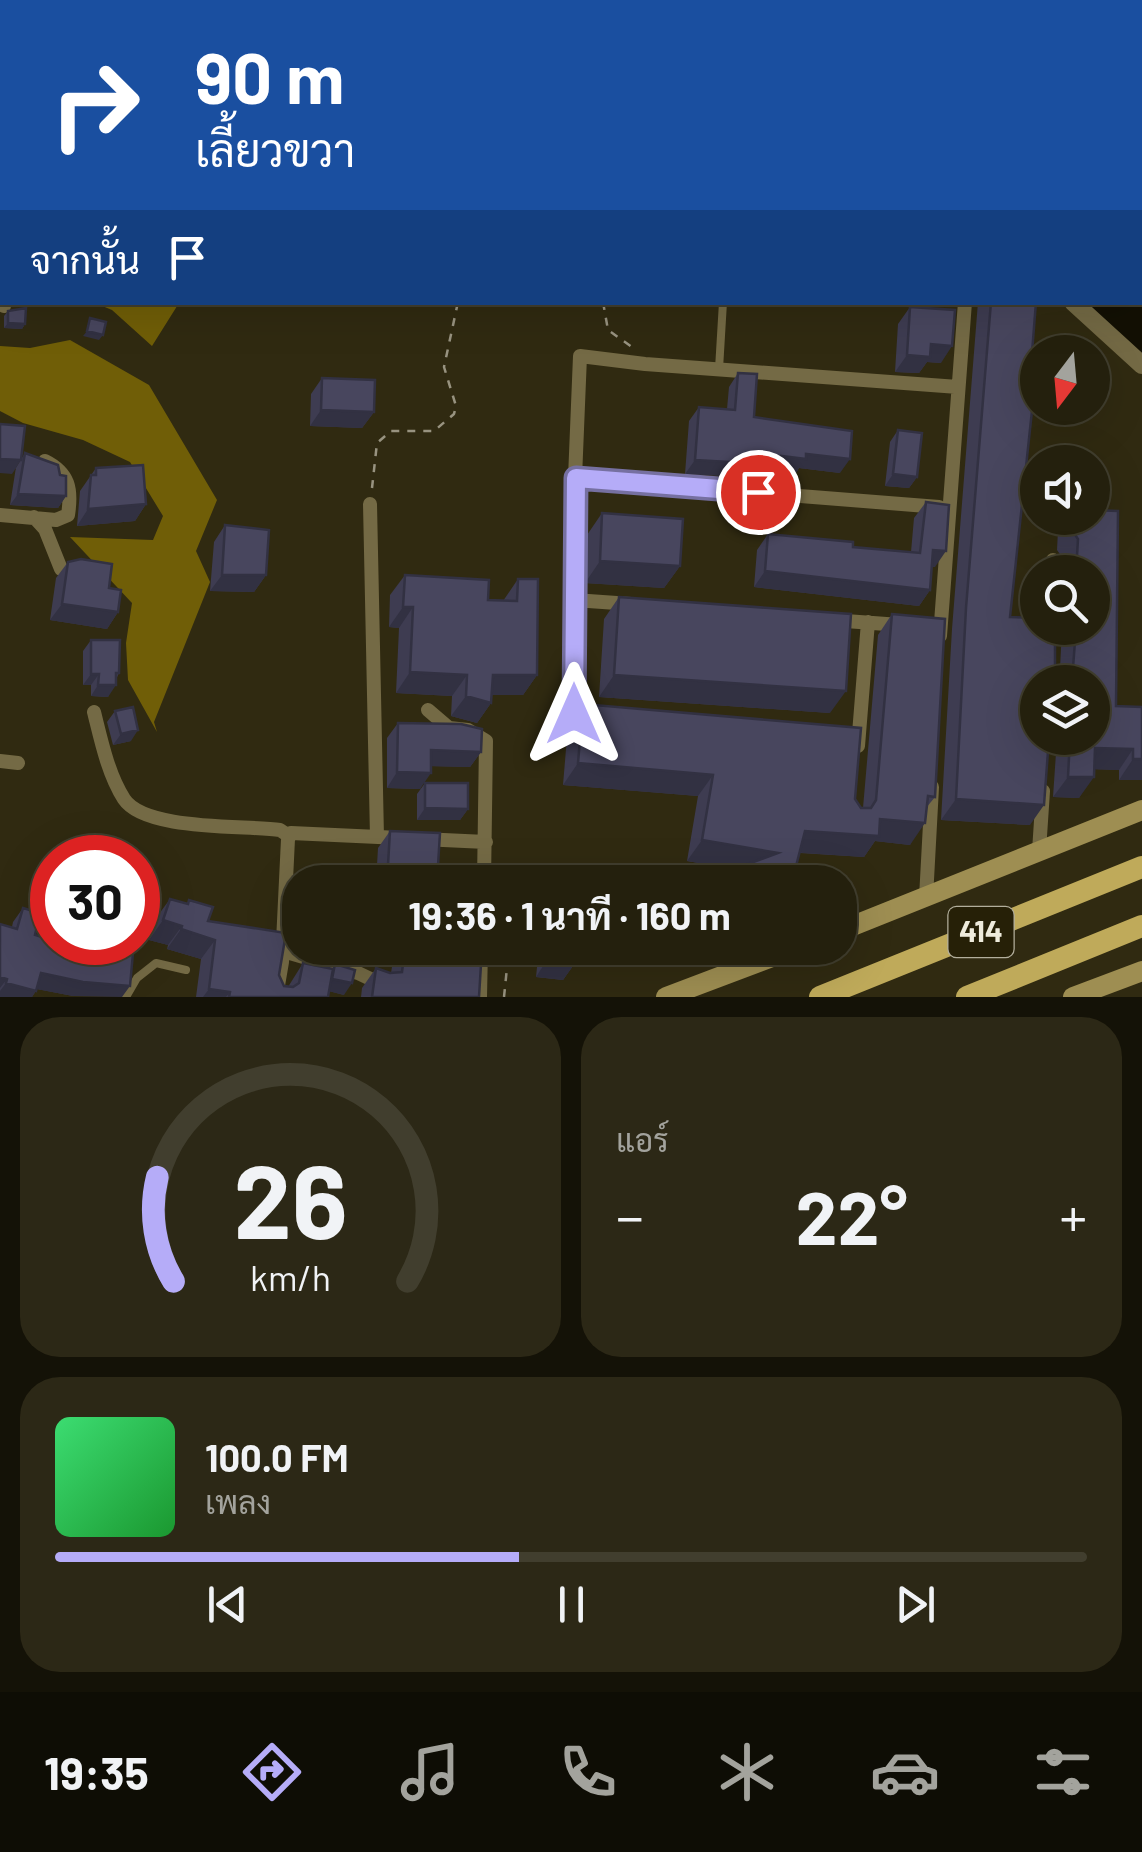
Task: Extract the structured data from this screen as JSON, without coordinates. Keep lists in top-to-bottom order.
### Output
{
  "streets": {
    "main road": ["414"]
  },
  "north": "bottom",
  "page": {
    "turn": ["90 m", "เลี้ยวขวา"],
    "then": "จากนั้น",
    "limit": "30",
    "trip": "19:36 · 1 นาที · 160 m",
    "tile": "แอร์",
    "heat": ["−", "22°", "+"],
    "song": ["100.0 FM", "เพลง"],
    "tabs": "19:35",
    "gauge": ["26", "km/h"]
  }
}
